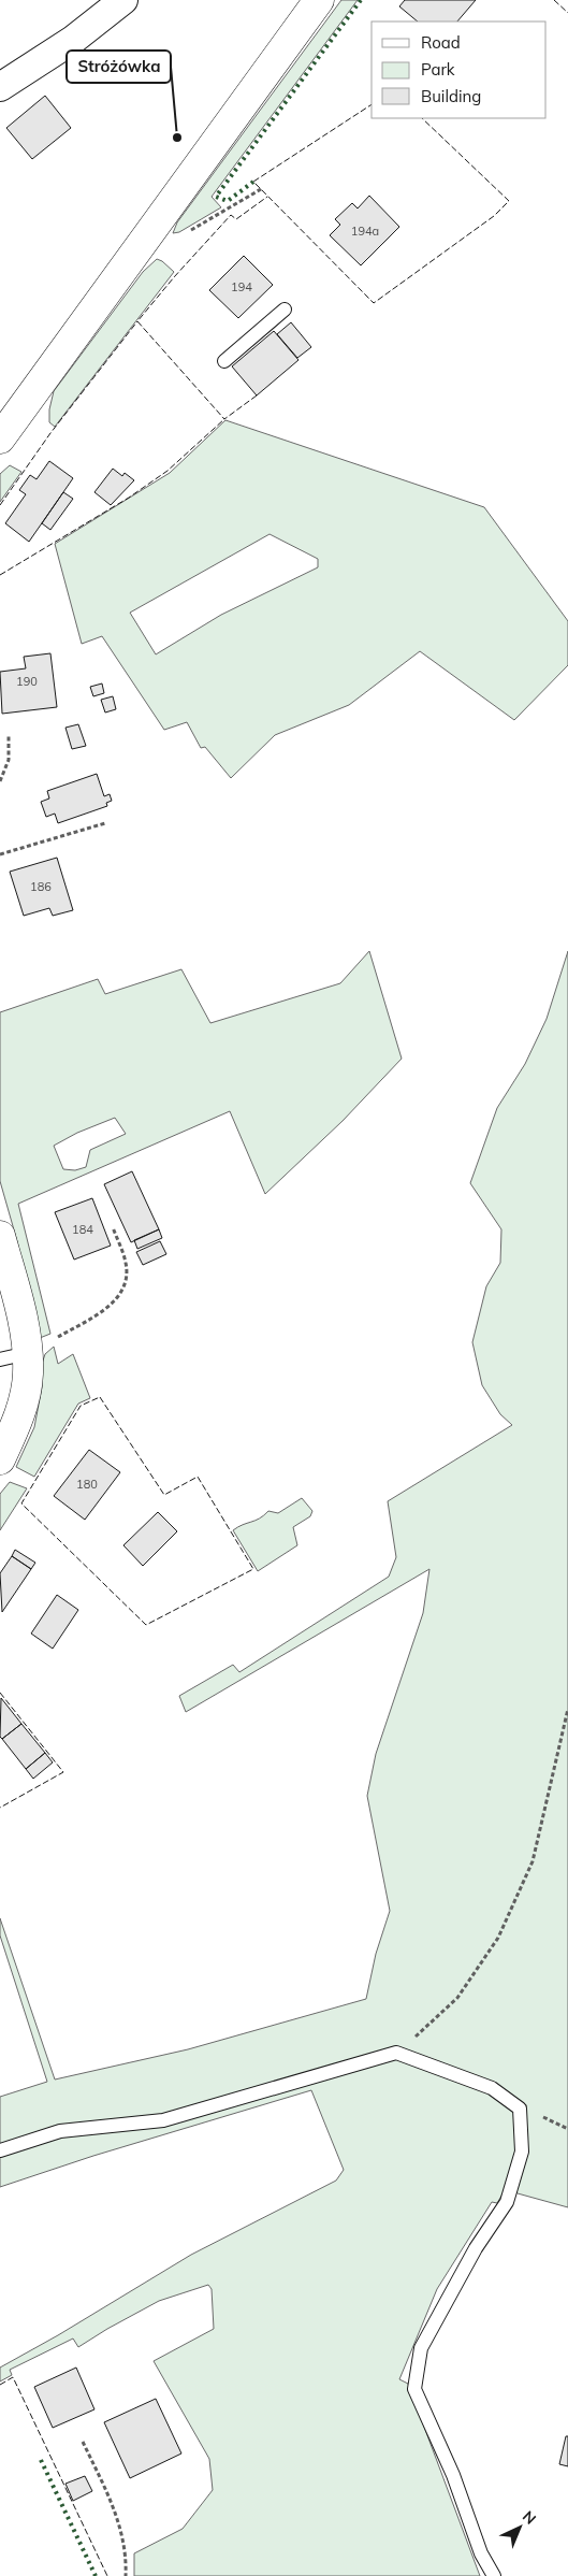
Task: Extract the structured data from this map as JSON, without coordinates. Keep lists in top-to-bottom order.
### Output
{
  "places": ["Stróżówka"],
  "house_numbers": [
    "194a",
    "194",
    "190",
    "186",
    "184",
    "180"
  ],
  "legend": ["Road", "Park", "Building"],
  "north": "top right"
}
